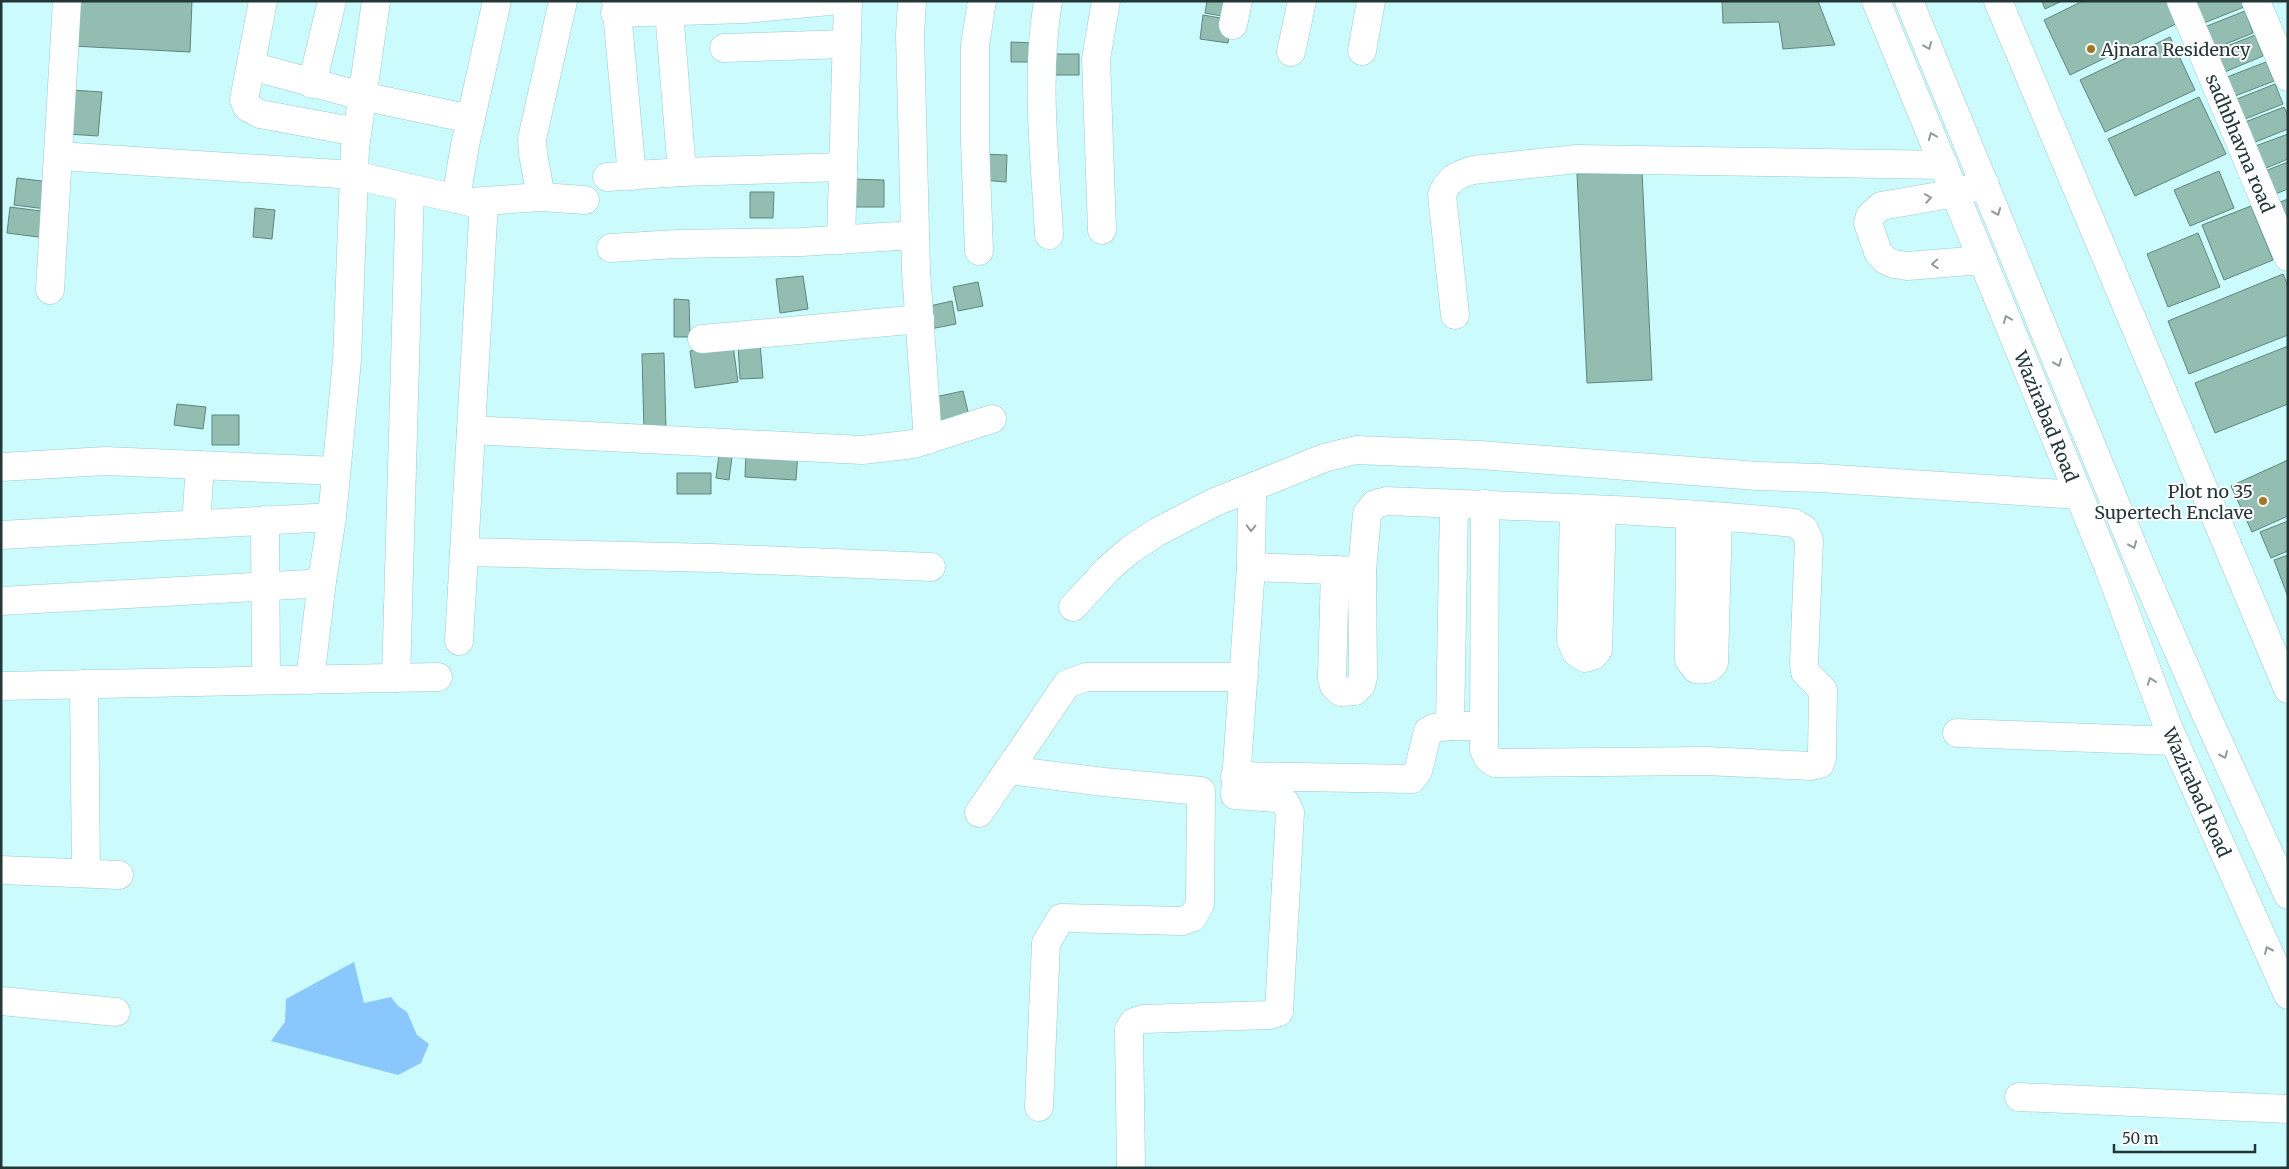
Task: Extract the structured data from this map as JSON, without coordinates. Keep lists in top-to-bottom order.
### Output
{
  "streets": {
    "main road": ["sadhbhavna road", "Wazirabad Road"]
  },
  "places": ["Ajnara Residency", "Plot no 35 Supertech Enclave"],
  "scale_bar": "50 m"
}
